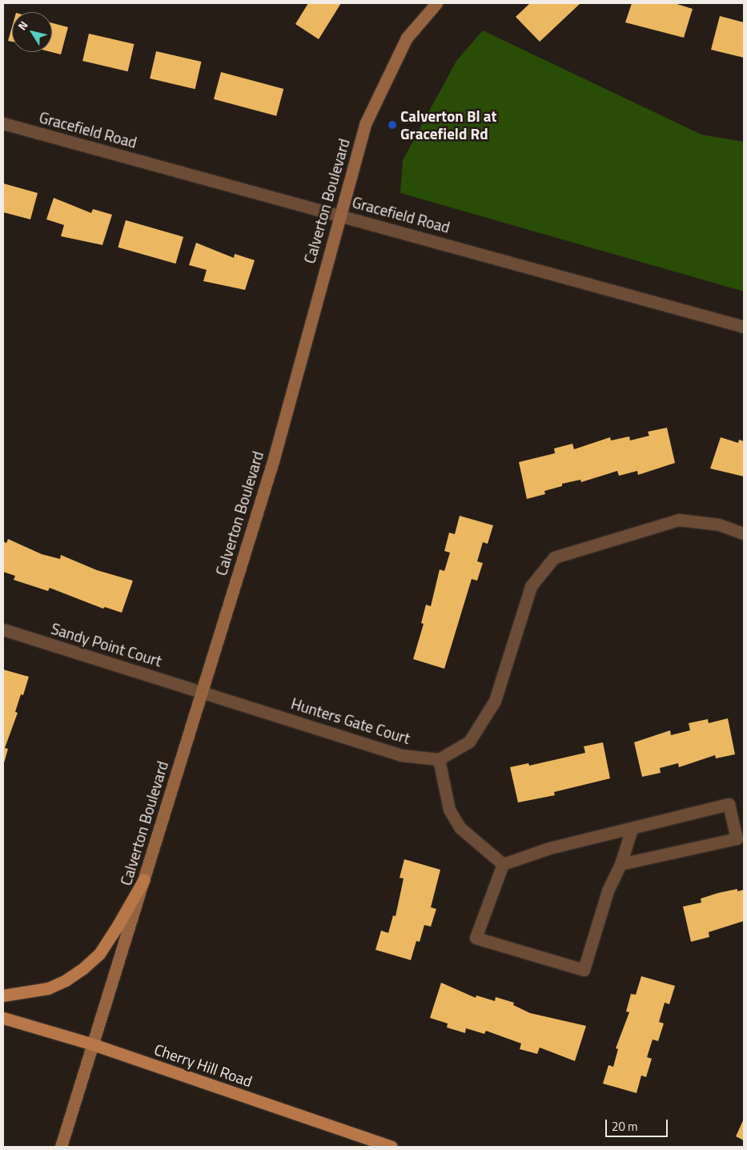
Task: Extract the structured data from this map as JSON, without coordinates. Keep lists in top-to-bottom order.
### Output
{
  "streets": {
    "main road": ["Cherry Hill Road"],
    "street": [
      "Gracefield Road",
      "Calverton Boulevard",
      "Sandy Point Court",
      "Hunters Gate Court"
    ]
  },
  "crossings": [
    ["Gracefield Road", "Calverton Boulevard"],
    ["Calverton Boulevard", "Sandy Point Court"],
    ["Calverton Boulevard", "Hunters Gate Court"],
    ["Calverton Boulevard", "Cherry Hill Road"],
    ["Sandy Point Court", "Hunters Gate Court"]
  ],
  "places": ["Calverton Bl at Gracefield Rd"],
  "scale_bar": "20 m",
  "north": "top left"
}
